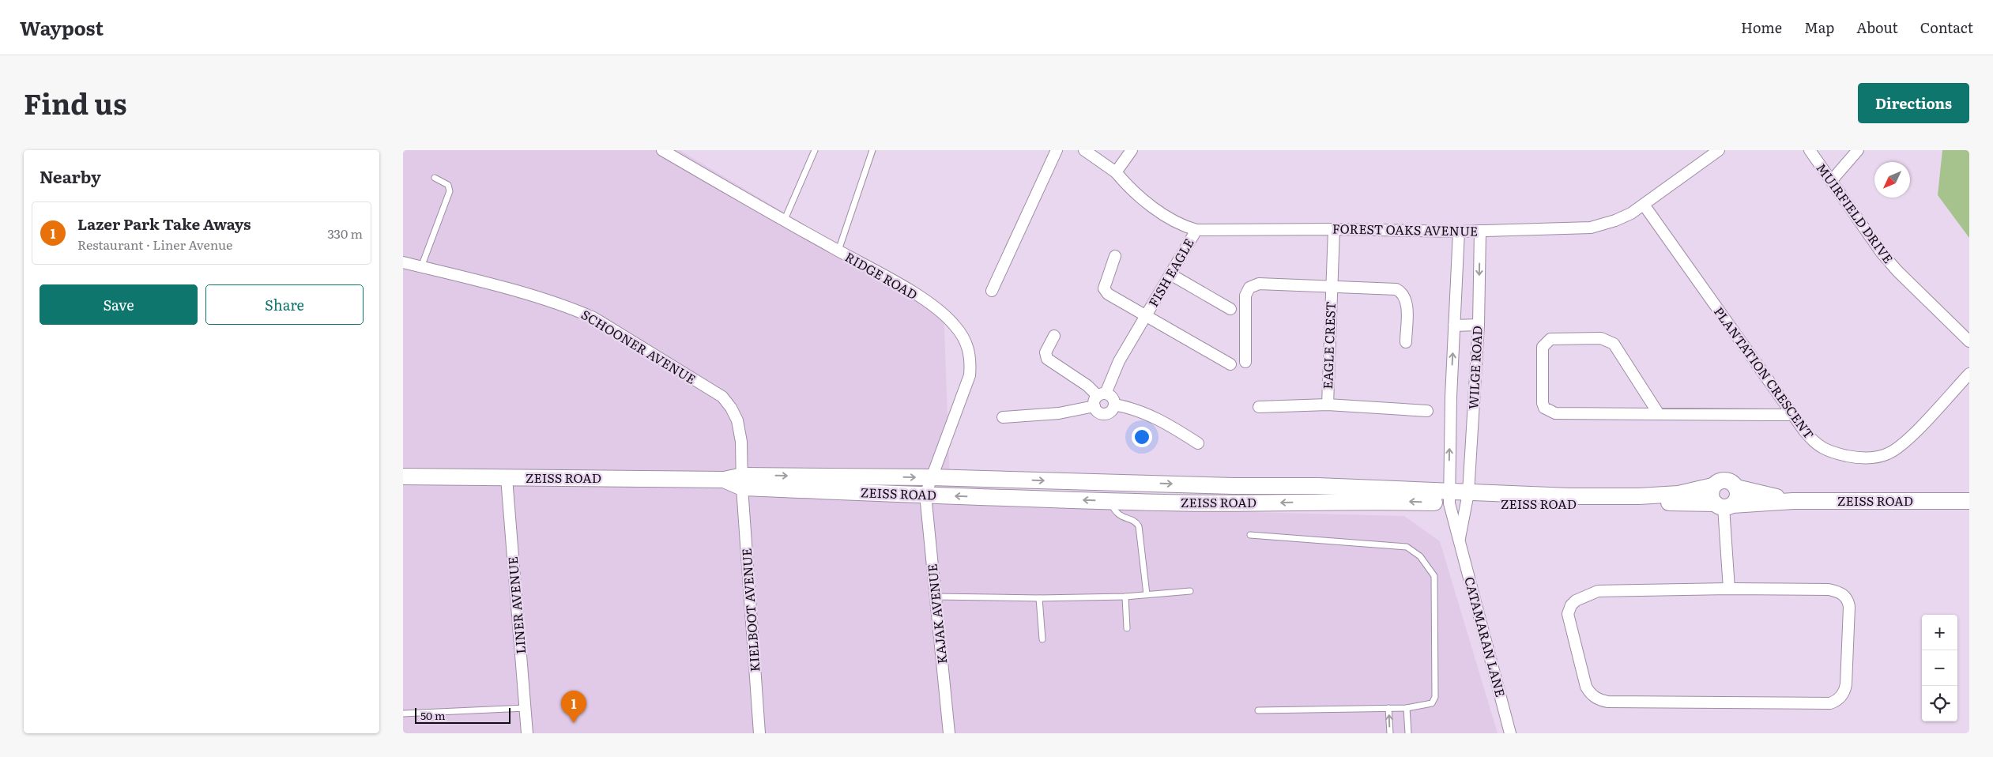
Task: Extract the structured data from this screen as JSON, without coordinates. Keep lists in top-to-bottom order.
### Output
{
  "streets": {
    "street": [
      "MUIRFIELD DRIVE",
      "FOREST OAKS AVENUE",
      "FISH EAGLE",
      "RIDGE ROAD",
      "EAGLE CREST",
      "SCHOONER AVENUE",
      "WILGE ROAD",
      "PLANTATION CRESCENT",
      "ZEISS ROAD",
      "LINER AVENUE",
      "KIELBOOT AVENUE",
      "KAJAK AVENUE",
      "CATAMARAN LANE"
    ]
  },
  "crossings": [
    ["FOREST OAKS AVENUE", "FISH EAGLE"],
    ["FOREST OAKS AVENUE", "EAGLE CREST"],
    ["FOREST OAKS AVENUE", "WILGE ROAD"],
    ["FOREST OAKS AVENUE", "PLANTATION CRESCENT"],
    ["RIDGE ROAD", "ZEISS ROAD"],
    ["RIDGE ROAD", "KAJAK AVENUE"],
    ["SCHOONER AVENUE", "ZEISS ROAD"],
    ["SCHOONER AVENUE", "KIELBOOT AVENUE"],
    ["WILGE ROAD", "ZEISS ROAD"],
    ["WILGE ROAD", "CATAMARAN LANE"],
    ["ZEISS ROAD", "LINER AVENUE"],
    ["ZEISS ROAD", "KIELBOOT AVENUE"],
    ["ZEISS ROAD", "KAJAK AVENUE"],
    ["ZEISS ROAD", "CATAMARAN LANE"]
  ],
  "scale_bar": "50 m",
  "north": "bottom left",
  "page": {
    "header": "Waypost",
    "nav": [
      "Home",
      "Map",
      "About",
      "Contact"
    ],
    "title": "Find us",
    "buttons": [
      "Directions",
      ["Save", "Share"]
    ],
    "heading": "Nearby",
    "list": [
      {
        "mark": "1",
        "name": "Lazer Park Take Aways",
        "note": "Restaurant · Liner Avenue",
        "value": "330 m"
      }
    ],
    "map_buttons": ["+", "−"],
    "pins": "1",
    "scale": "50 m"
  }
}
